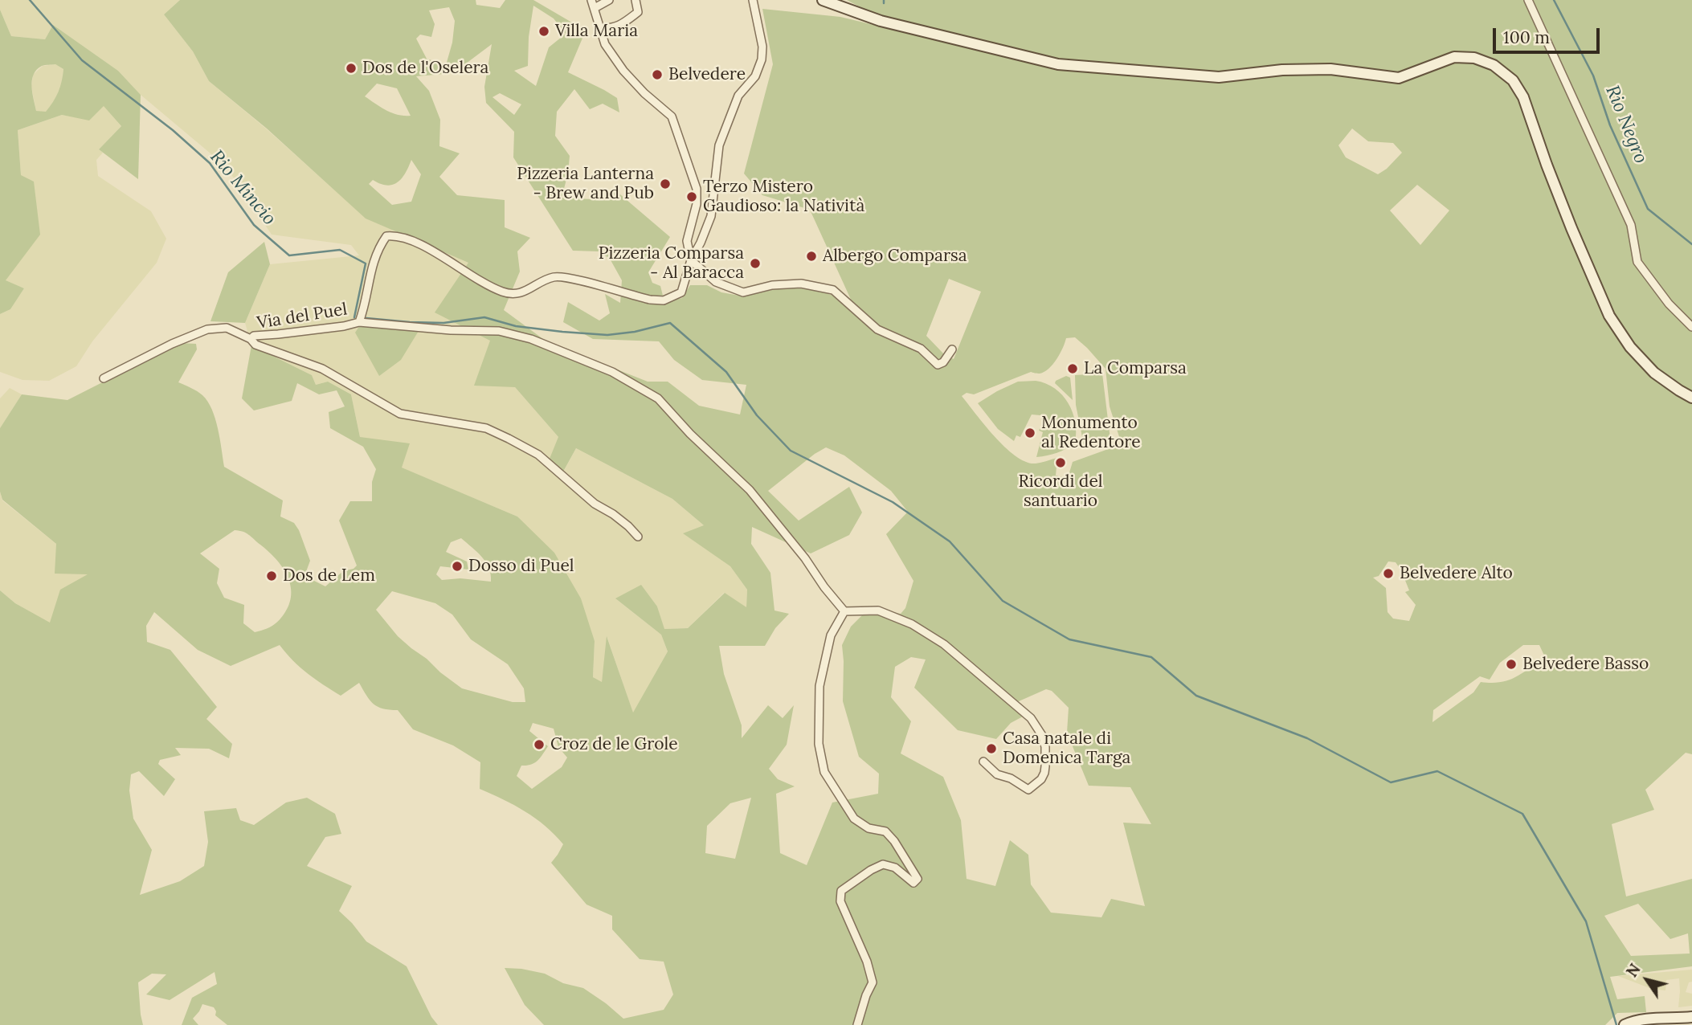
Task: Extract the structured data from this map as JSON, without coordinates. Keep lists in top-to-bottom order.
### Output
{
  "streets": {
    "street": ["Via del Puel"]
  },
  "water": ["Rio Negro", "Rio Mincio"],
  "places": [
    "Villa Maria",
    "Dos de l'Oselera",
    "Belvedere",
    "Pizzeria Lanterna - Brew and Pub",
    "Terzo Mistero Gaudioso: la Natività",
    "Albergo Comparsa",
    "Pizzeria Comparsa - Al Baracca",
    "La Comparsa",
    "Monumento al Redentore",
    "Ricordi del santuario",
    "Dosso di Puel",
    "Belvedere Alto",
    "Dos de Lem",
    "Belvedere Basso",
    "Croz de le Grole",
    "Casa natale di Domenica Targa"
  ],
  "scale_bar": "100 m",
  "north": "top left"
}
